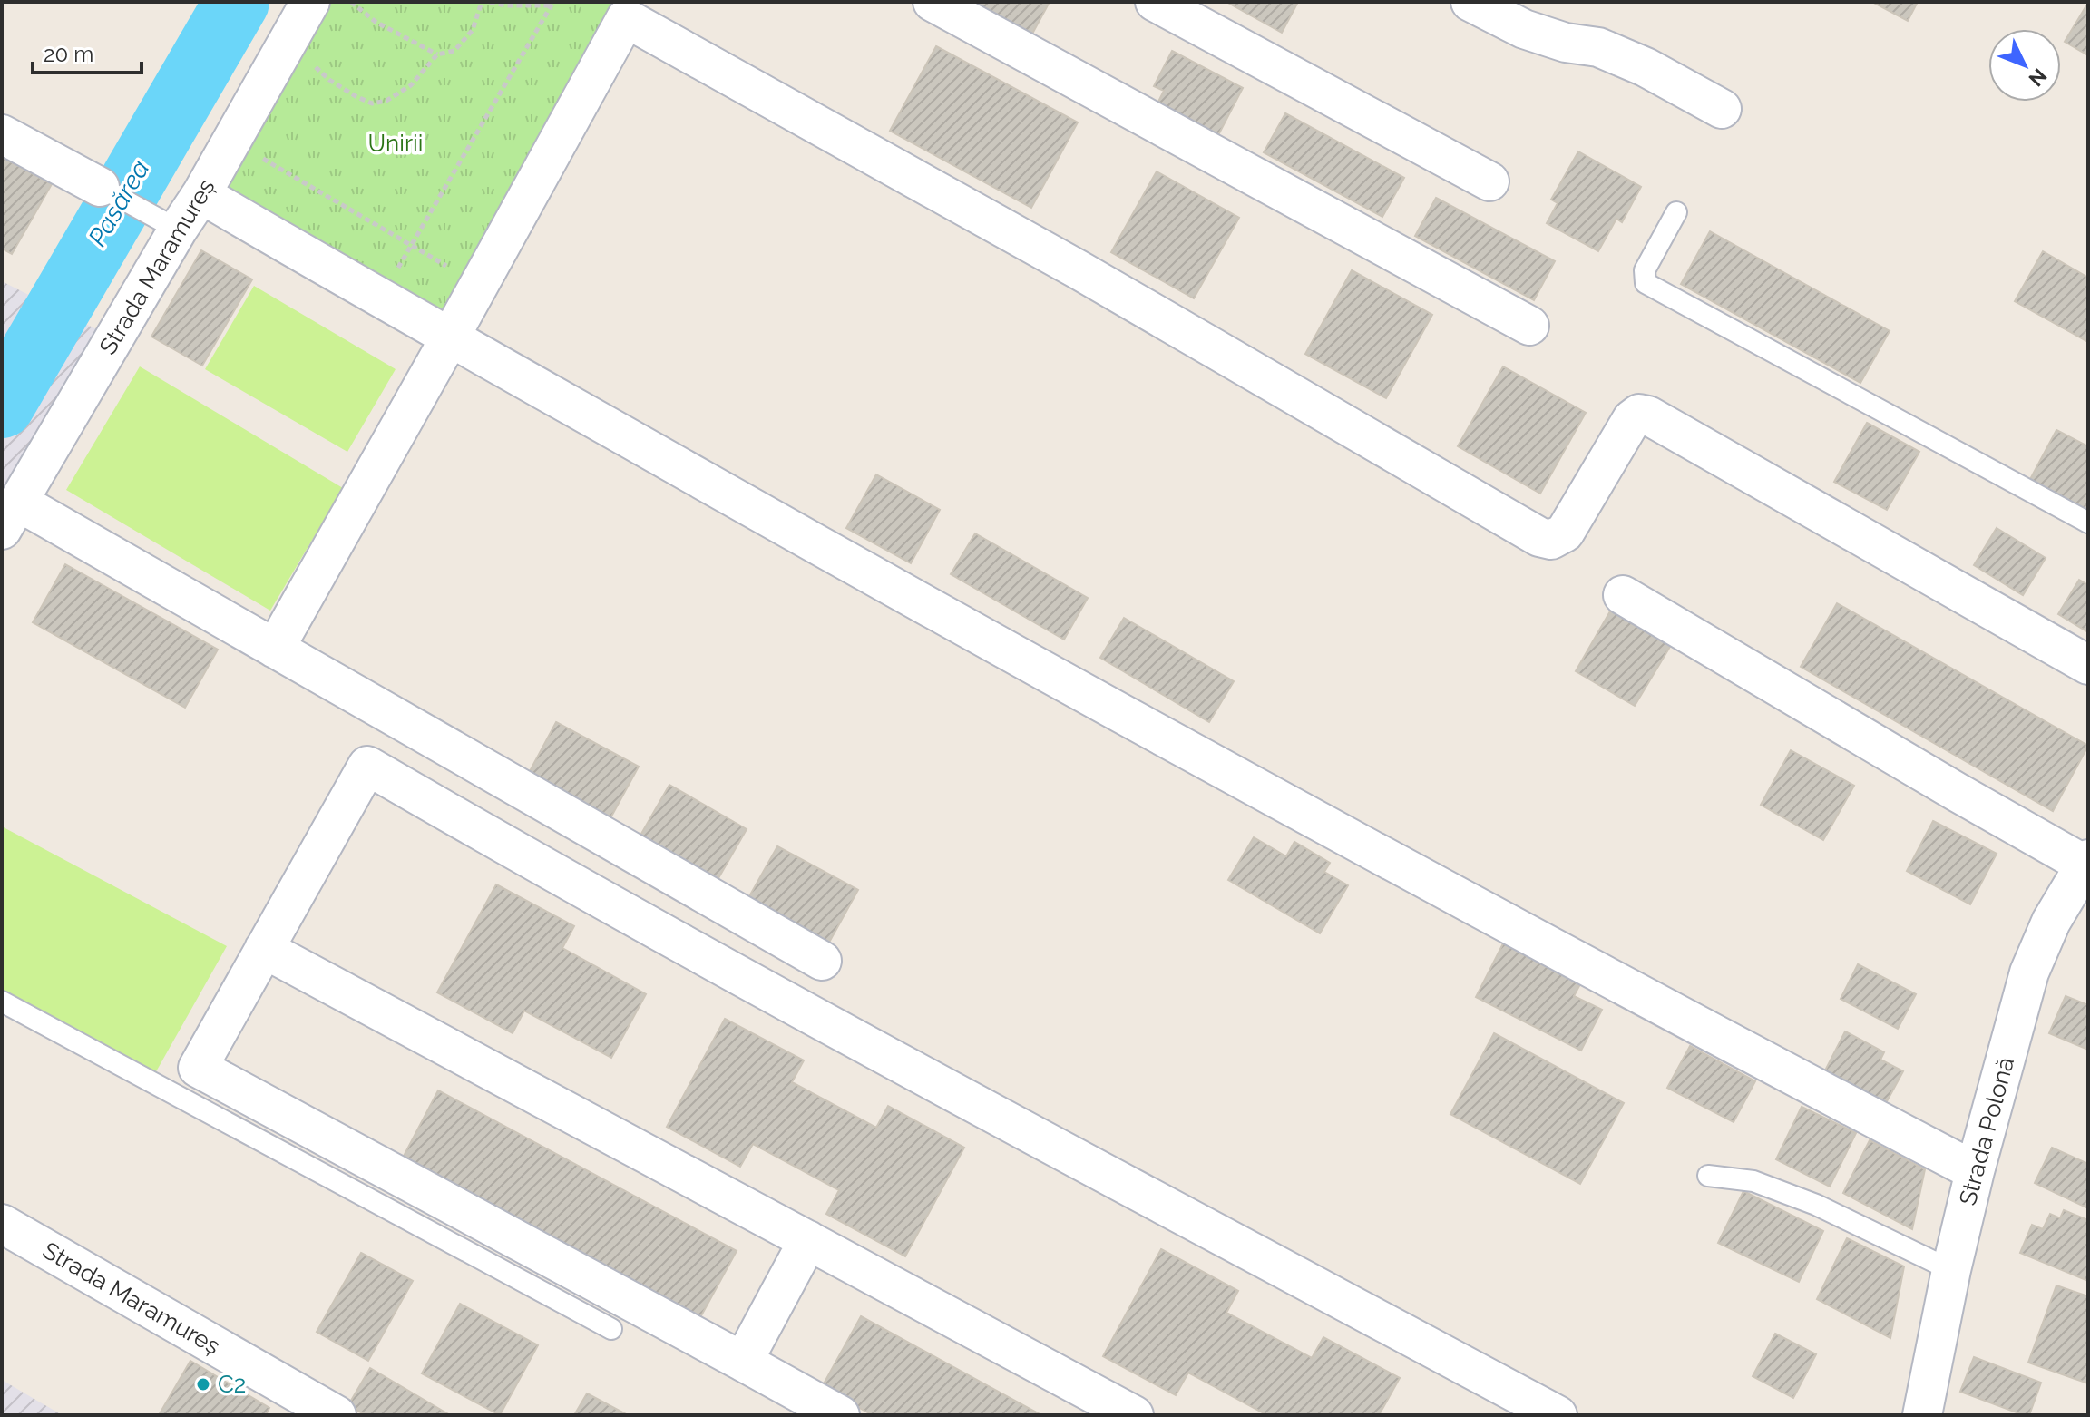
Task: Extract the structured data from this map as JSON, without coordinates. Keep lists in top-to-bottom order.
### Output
{
  "streets": {
    "street": ["Strada Maramureș", "Strada Polonă"]
  },
  "water": ["Pasărea"],
  "parks": ["Unirii"],
  "places": ["C2"],
  "scale_bar": "20 m",
  "north": "bottom right"
}
